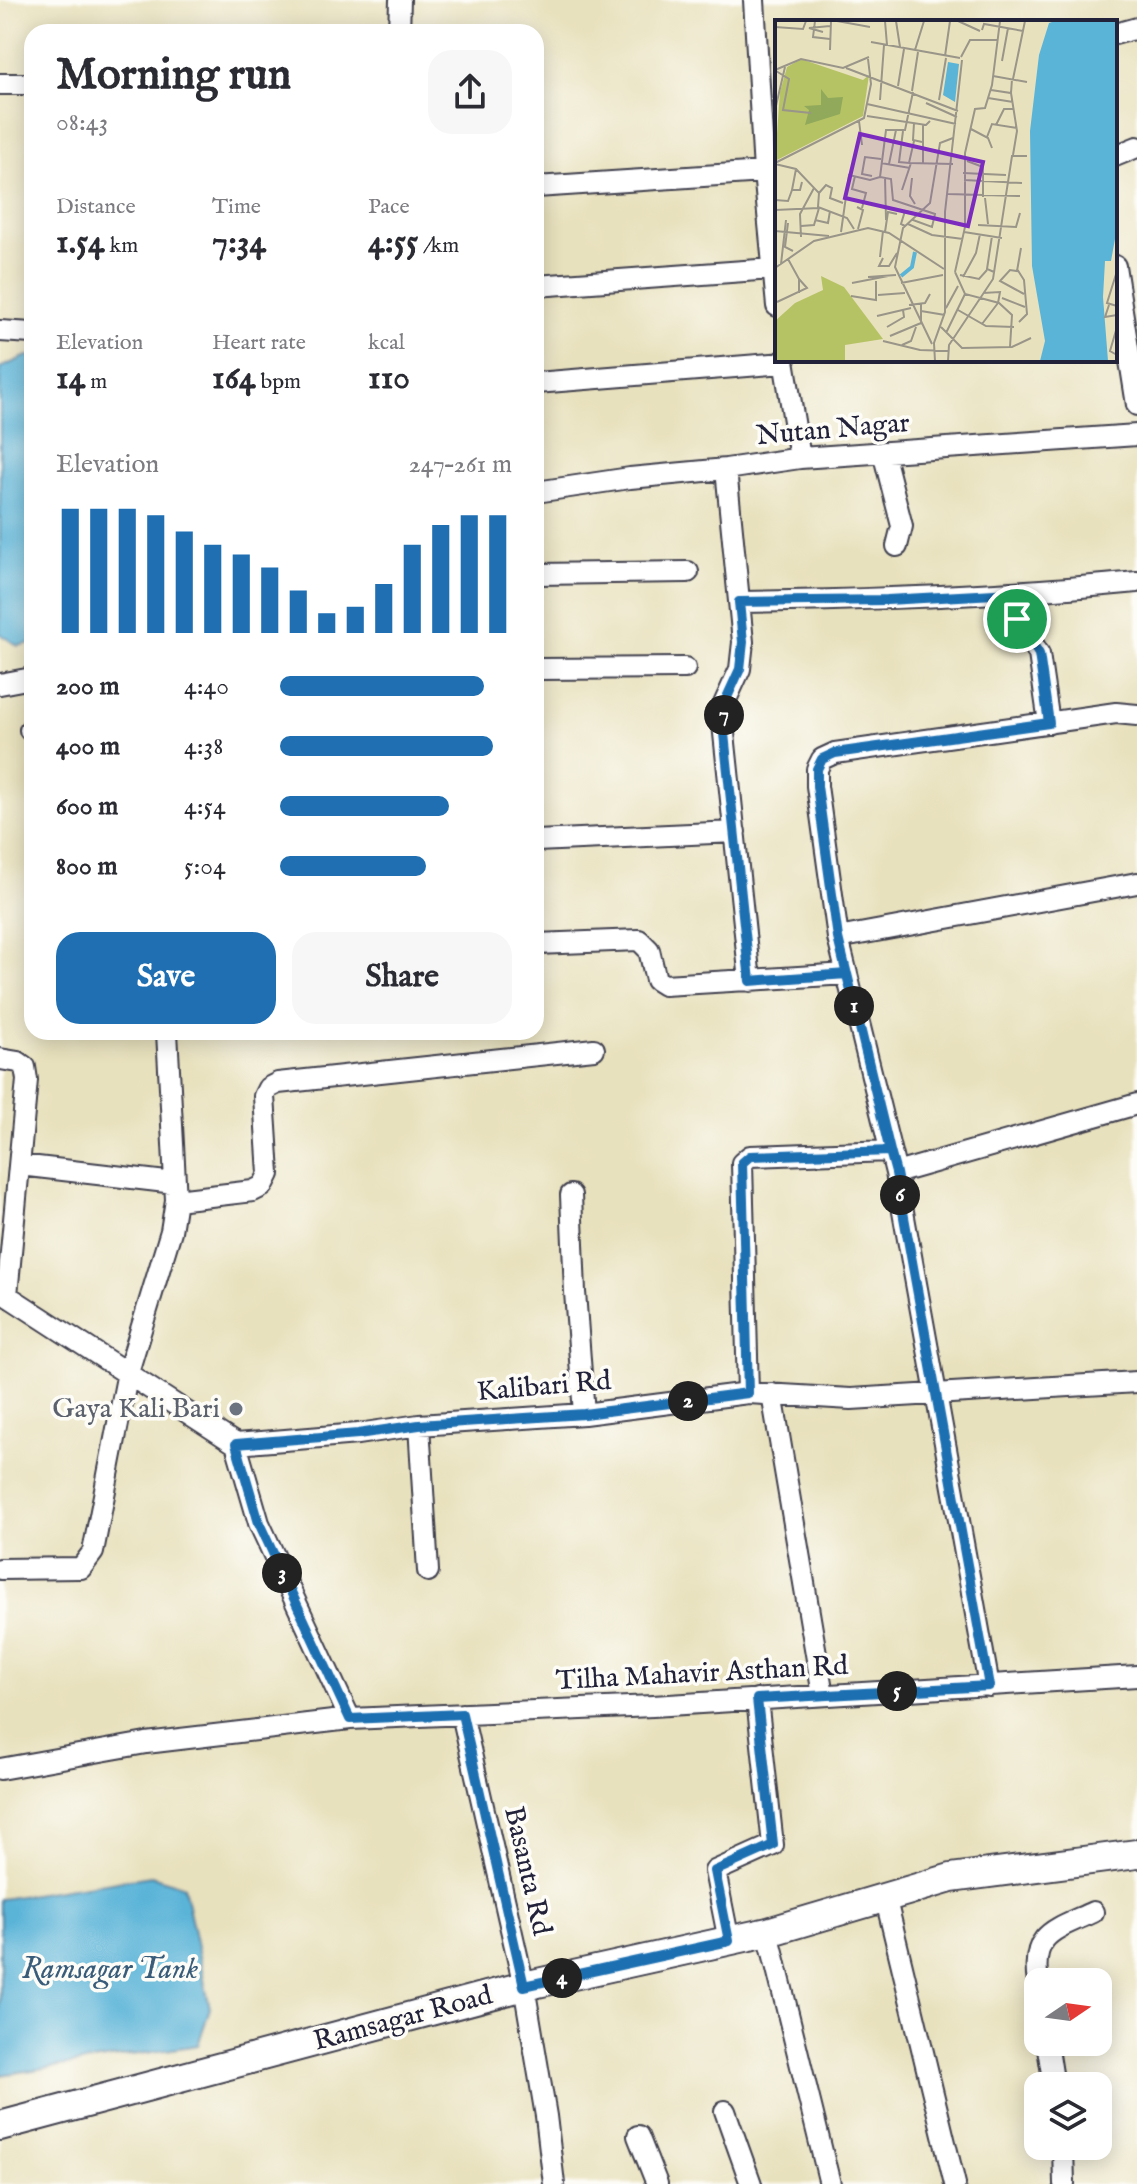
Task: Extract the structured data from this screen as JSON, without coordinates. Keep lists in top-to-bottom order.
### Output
{
  "streets": {
    "street": [
      "Nutan Nagar",
      "Kalibari Rd",
      "Tilha Mahavir Asthan Rd",
      "Basanta Rd",
      "Ramsagar Road"
    ]
  },
  "crossings": [
    ["Tilha Mahavir Asthan Rd", "Basanta Rd"],
    ["Basanta Rd", "Ramsagar Road"]
  ],
  "water": ["Ramsagar Tank"],
  "places": ["Gaya Kali Bari"],
  "north": "right",
  "page": {
    "heading": ["Morning run", "08:43"],
    "stats": [
      ["Distance", "1.54 km"],
      ["Time", "7:34"],
      ["Pace", "4:55 /km"],
      ["Elevation", "14 m"],
      ["Heart rate", "164 bpm"],
      ["kcal", "110"]
    ],
    "chart": ["Elevation", "247–261 m"],
    "list": [
      {
        "name": "200 m",
        "note": "4:40"
      },
      {
        "name": "400 m",
        "note": "4:38"
      },
      {
        "name": "600 m",
        "note": "4:54"
      },
      {
        "name": "800 m",
        "note": "5:04"
      }
    ],
    "pins": [
      "7",
      "1",
      "6",
      "2",
      "3",
      "5",
      "4"
    ],
    "buttons": ["Save", "Share"]
  }
}
